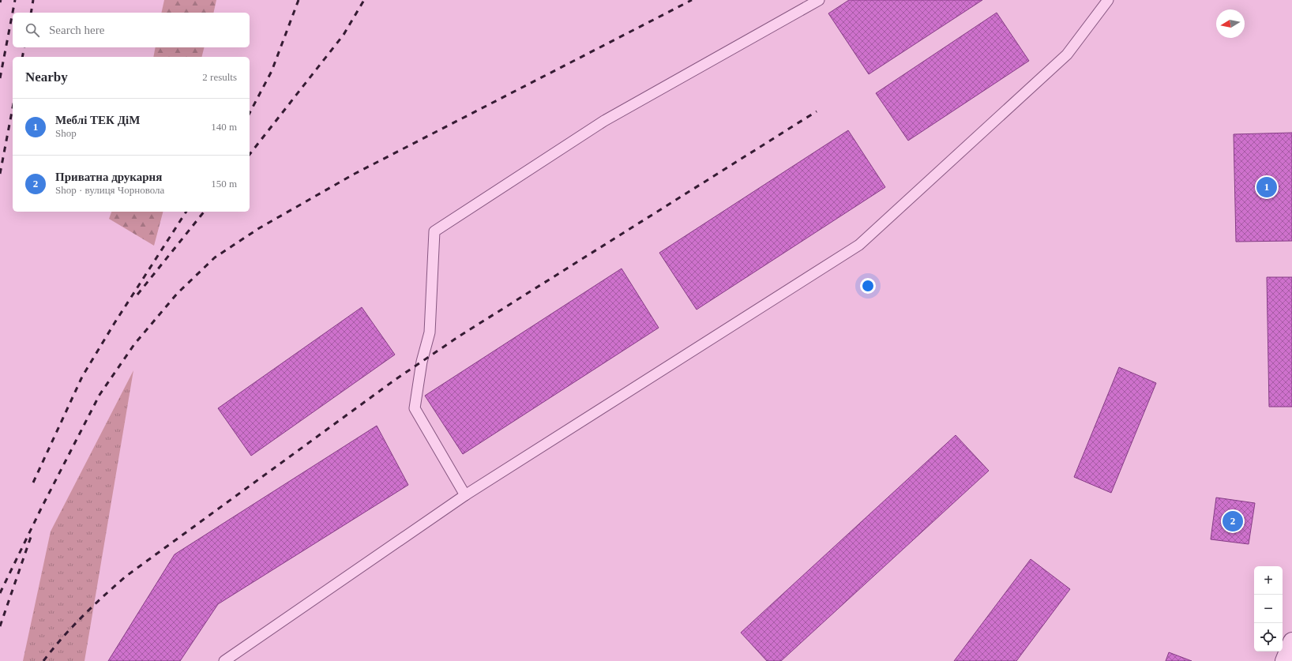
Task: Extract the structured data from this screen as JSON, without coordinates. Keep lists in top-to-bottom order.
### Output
{
  "north": "left",
  "page": {
    "search": "Search here",
    "heading": ["Nearby", "2 results"],
    "list": [
      {
        "mark": "1",
        "name": "Меблі ТЕК ДіМ",
        "note": "Shop",
        "value": "140 m"
      },
      {
        "mark": "2",
        "name": "Приватна друкарня",
        "note": "Shop · вулиця Чорновола",
        "value": "150 m"
      }
    ],
    "pins": ["1", "2"],
    "map_buttons": ["+", "−"]
  }
}
